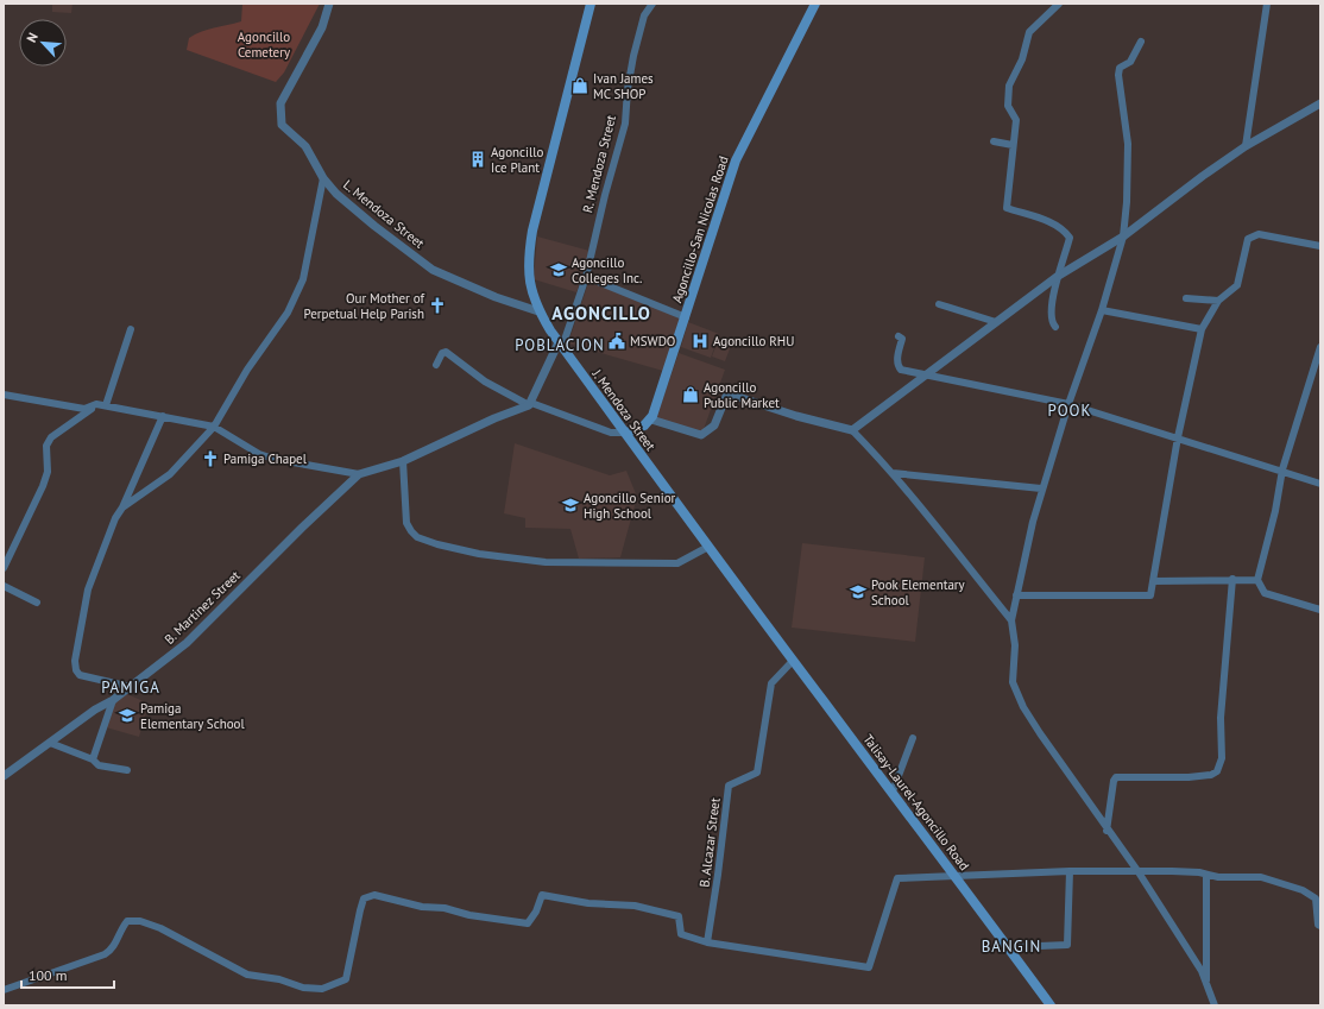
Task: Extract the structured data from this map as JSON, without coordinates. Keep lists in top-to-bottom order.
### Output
{
  "streets": {
    "main road": ["Agoncillo-San Nicolas Road", "J. Mendoza Street", "Talisay-Laurel-Agoncillo Road"],
    "street": [
      "R. Mendoza Street",
      "L. Mendoza Street",
      "B. Martinez Street",
      "B. Alcazar Street"
    ]
  },
  "crossings": [
    ["R. Mendoza Street", "J. Mendoza Street"],
    ["L. Mendoza Street", "J. Mendoza Street"],
    ["J. Mendoza Street", "Talisay-Laurel-Agoncillo Road"],
    ["Talisay-Laurel-Agoncillo Road", "B. Alcazar Street"]
  ],
  "districts": [
    "AGONCILLO",
    "POBLACION",
    "POOK",
    "PAMIGA",
    "BANGIN"
  ],
  "parks": ["Agoncillo Cemetery"],
  "places": {
    "shop": ["Ivan James MC SHOP", "Agoncillo Public Market"],
    "building": ["Agoncillo Ice Plant"],
    "school or university": [
      "Agoncillo Colleges Inc.",
      "Agoncillo Senior High School",
      "Pook Elementary School",
      "Pamiga Elementary School"
    ],
    "church": ["Our Mother of Perpetual Help Parish", "Pamiga Chapel"],
    "public building": ["MSWDO"],
    "hospital": ["Agoncillo RHU"]
  },
  "scale_bar": "100 m",
  "north": "top left"
}
